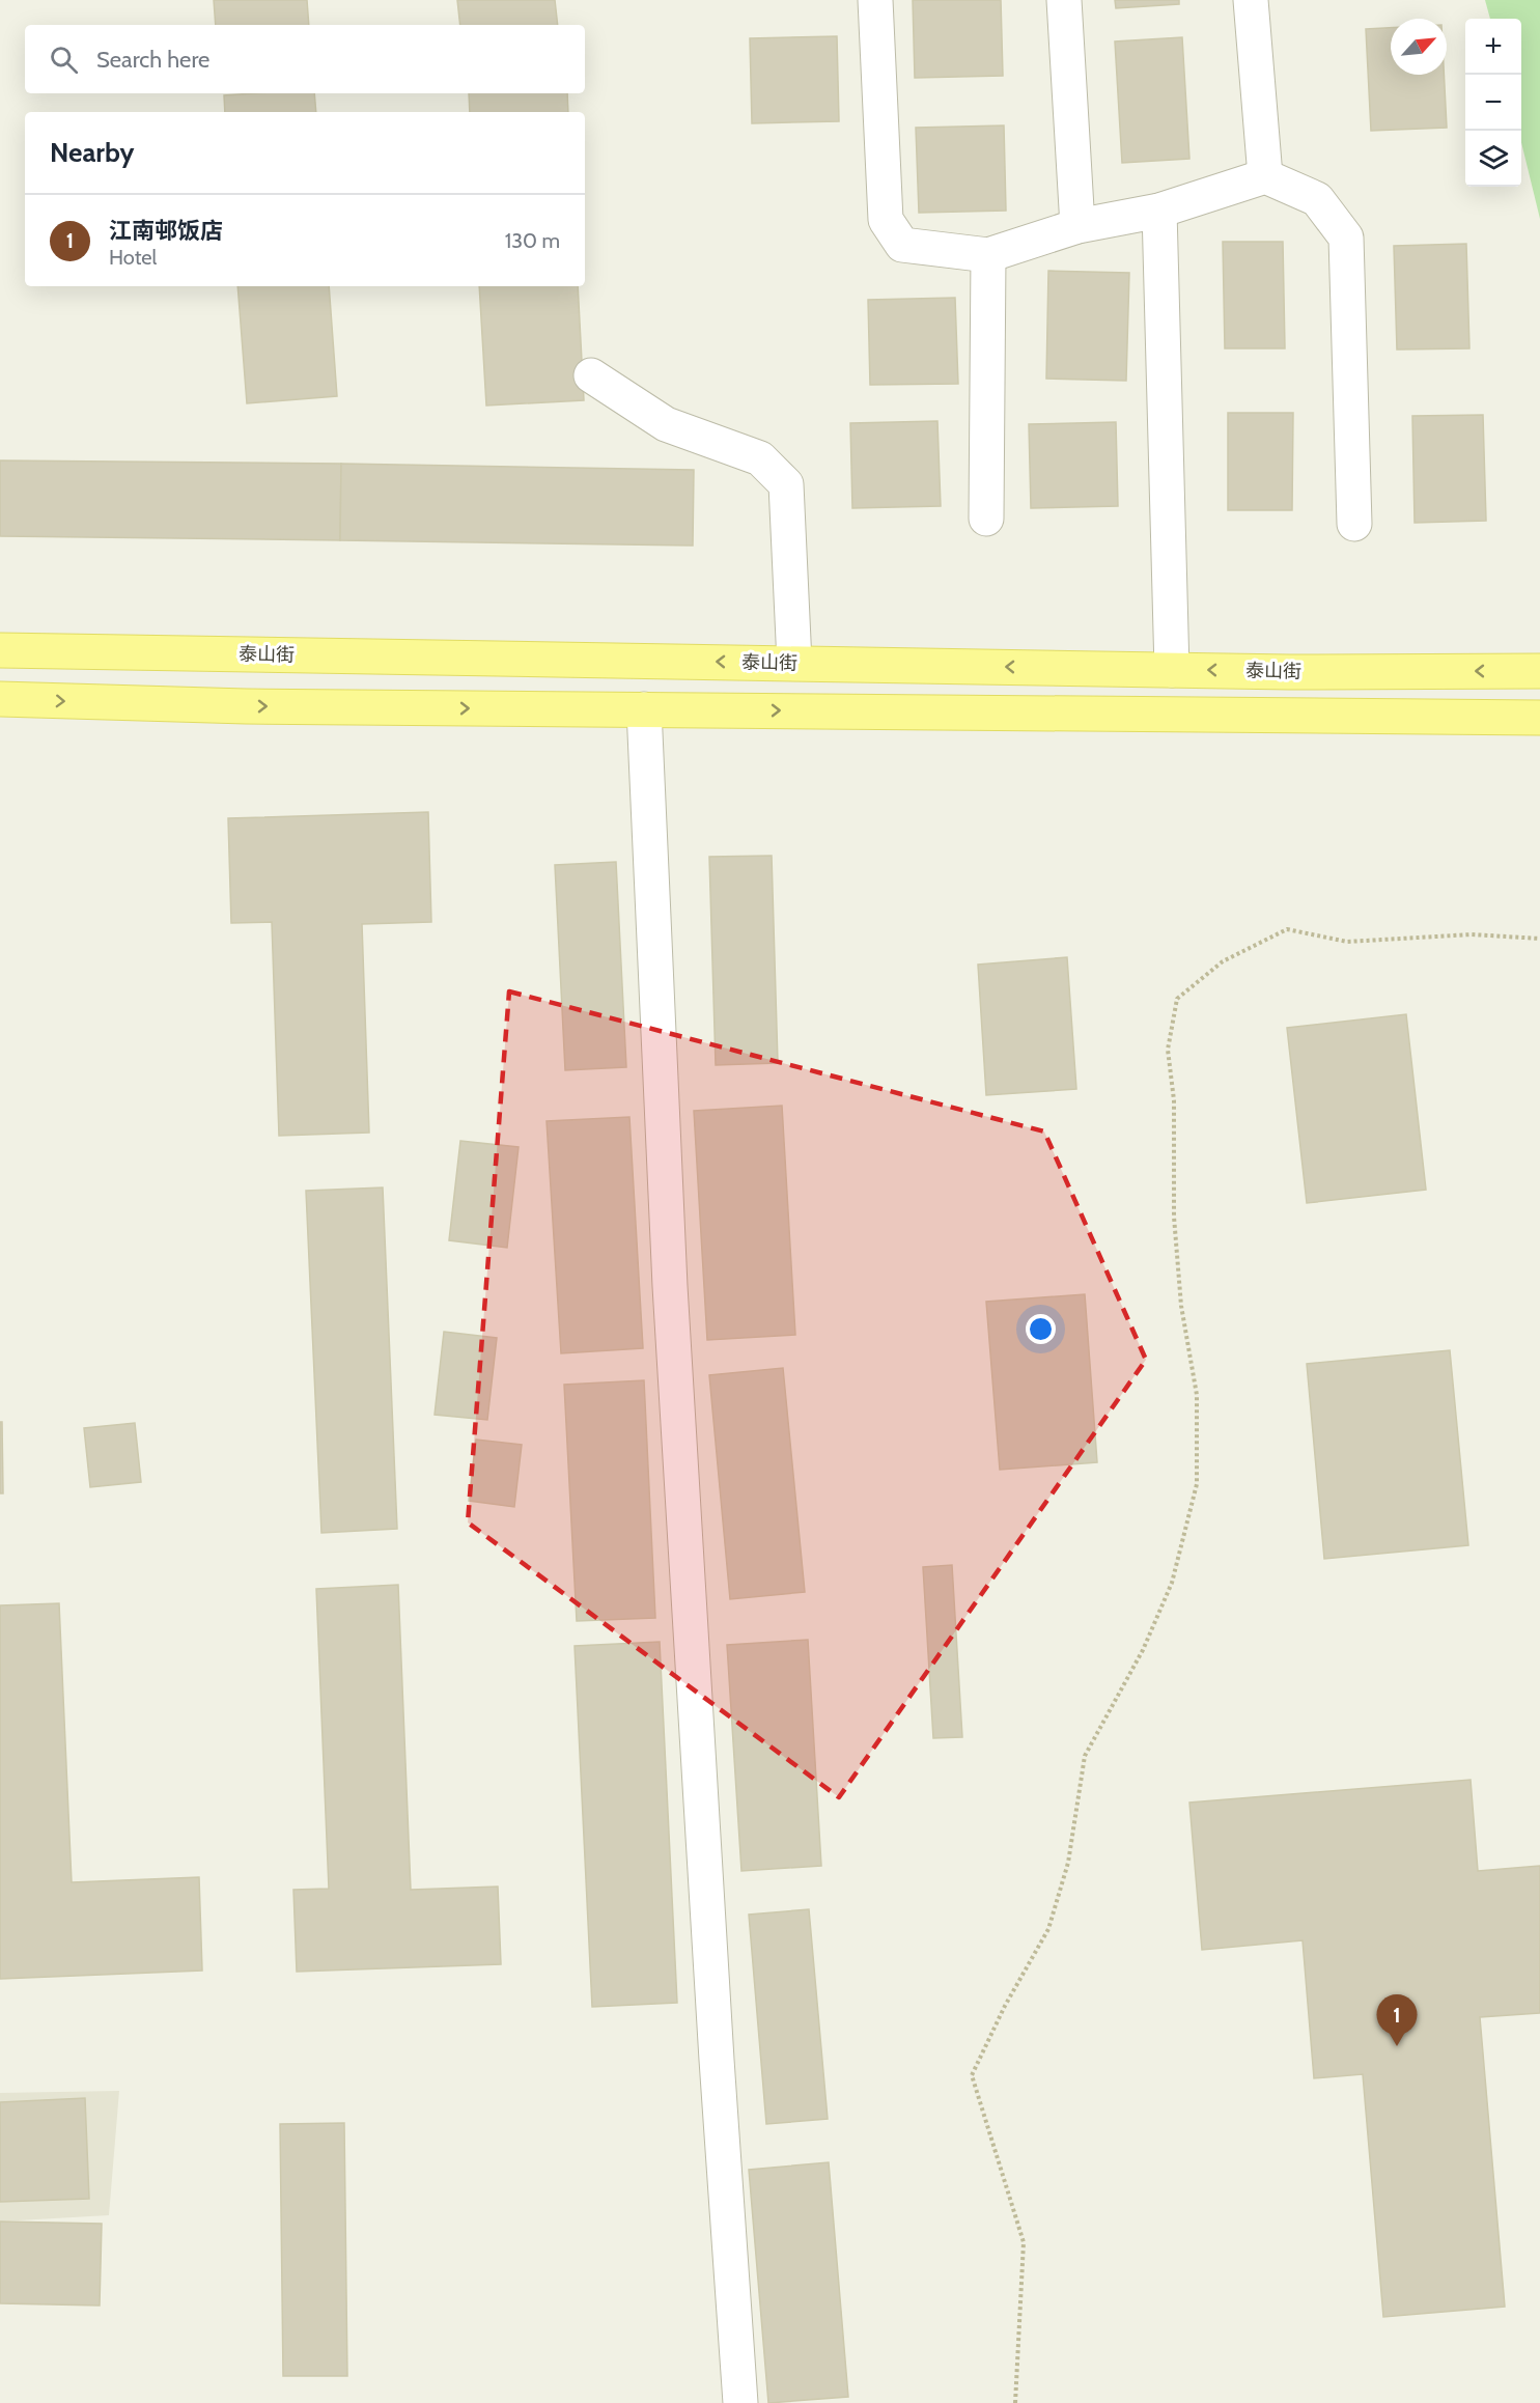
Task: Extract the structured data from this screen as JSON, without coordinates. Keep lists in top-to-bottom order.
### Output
{
  "streets": {
    "main road": ["泰山街"]
  },
  "north": "top right",
  "page": {
    "map_buttons": ["+", "−"],
    "search": "Search here",
    "heading": "Nearby",
    "list": [
      {
        "mark": "1",
        "name": "江南邨饭店",
        "note": "Hotel",
        "value": "130 m"
      }
    ],
    "pins": "1"
  }
}
